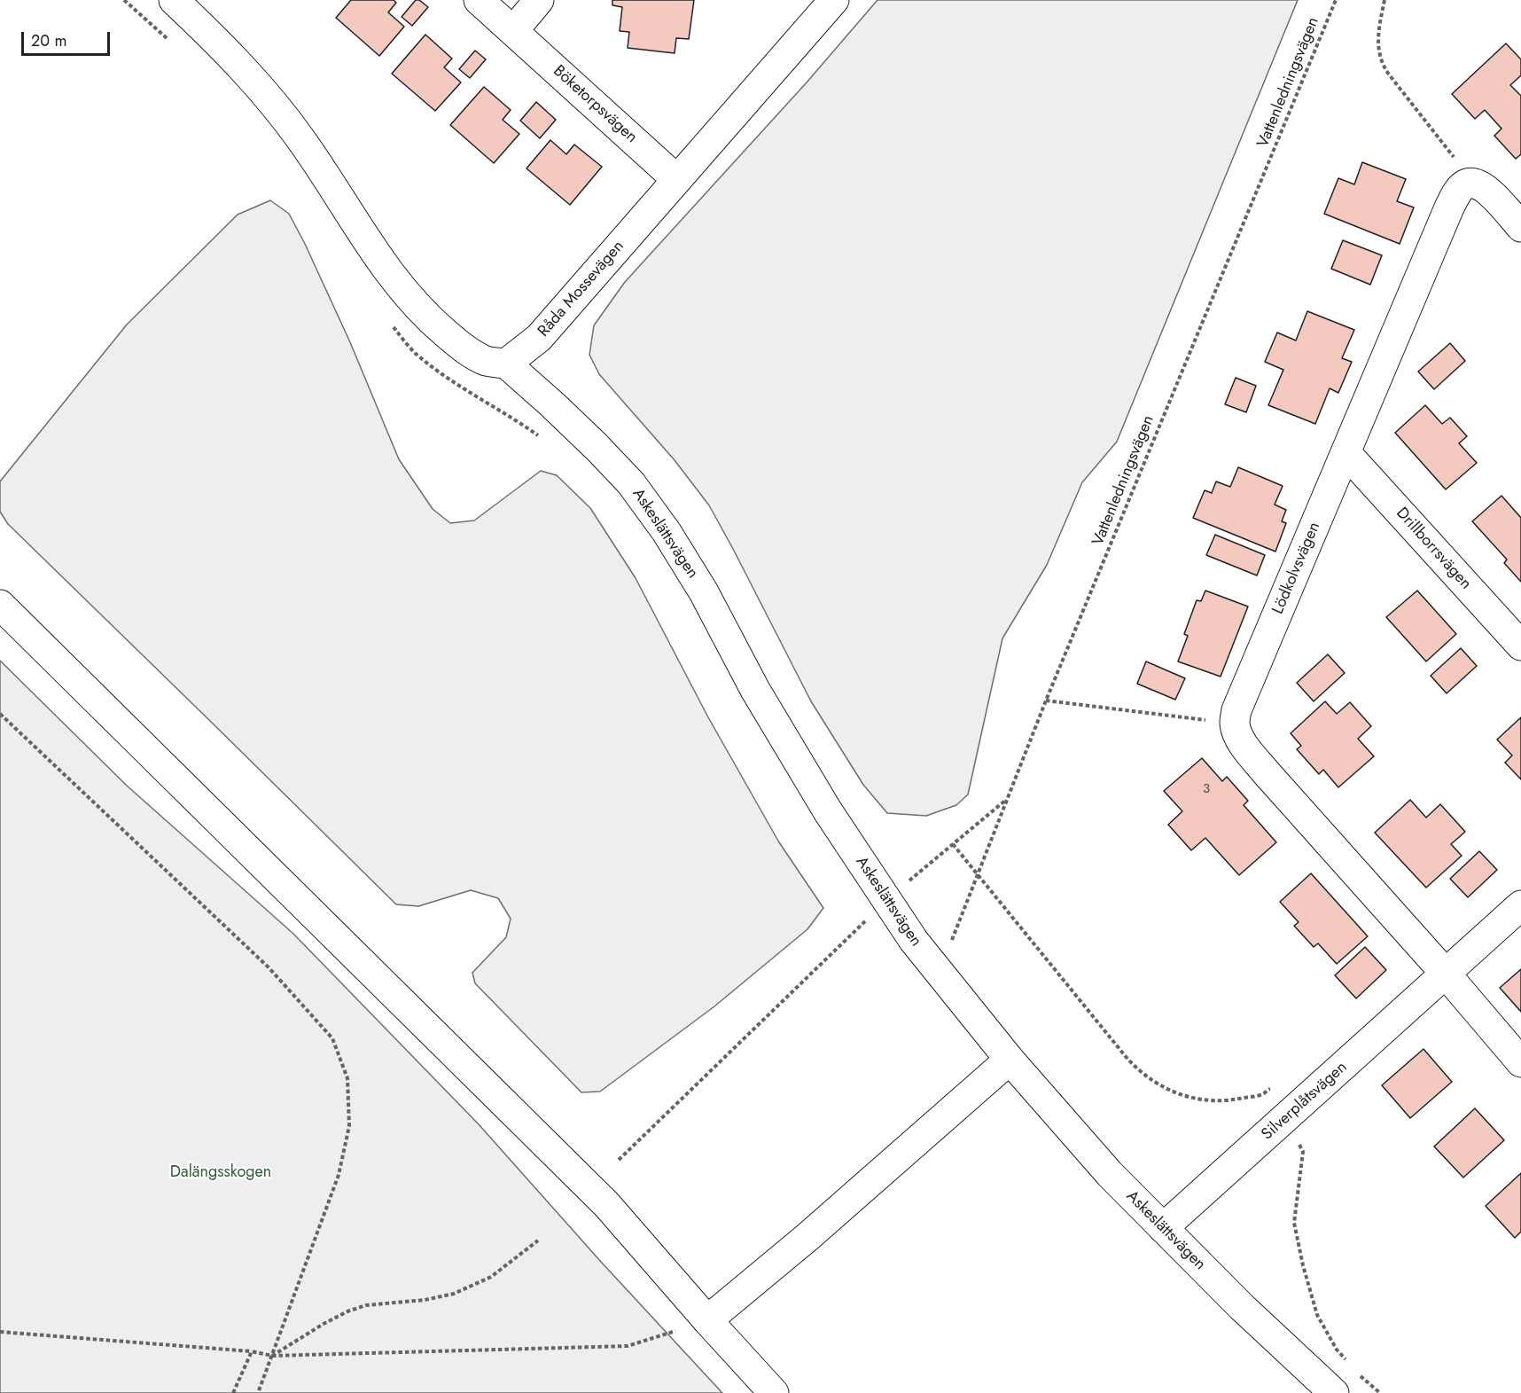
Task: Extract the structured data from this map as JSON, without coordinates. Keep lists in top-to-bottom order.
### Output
{
  "streets": {
    "street": [
      "Böketorpsvägen",
      "Råda Mossevägen",
      "Askeslättsvägen",
      "Drillborrsvägen",
      "Lödkolvsvägen",
      "Silverplåtsvägen"
    ],
    "path": ["Vattenledningsvägen"]
  },
  "crossings": [
    ["Vattenledningsvägen", "Askeslättsvägen"],
    ["Böketorpsvägen", "Råda Mossevägen"],
    ["Råda Mossevägen", "Askeslättsvägen"],
    ["Askeslättsvägen", "Silverplåtsvägen"],
    ["Drillborrsvägen", "Lödkolvsvägen"]
  ],
  "parks": ["Dalängsskogen"],
  "house_numbers": ["3"],
  "scale_bar": "20 m"
}
